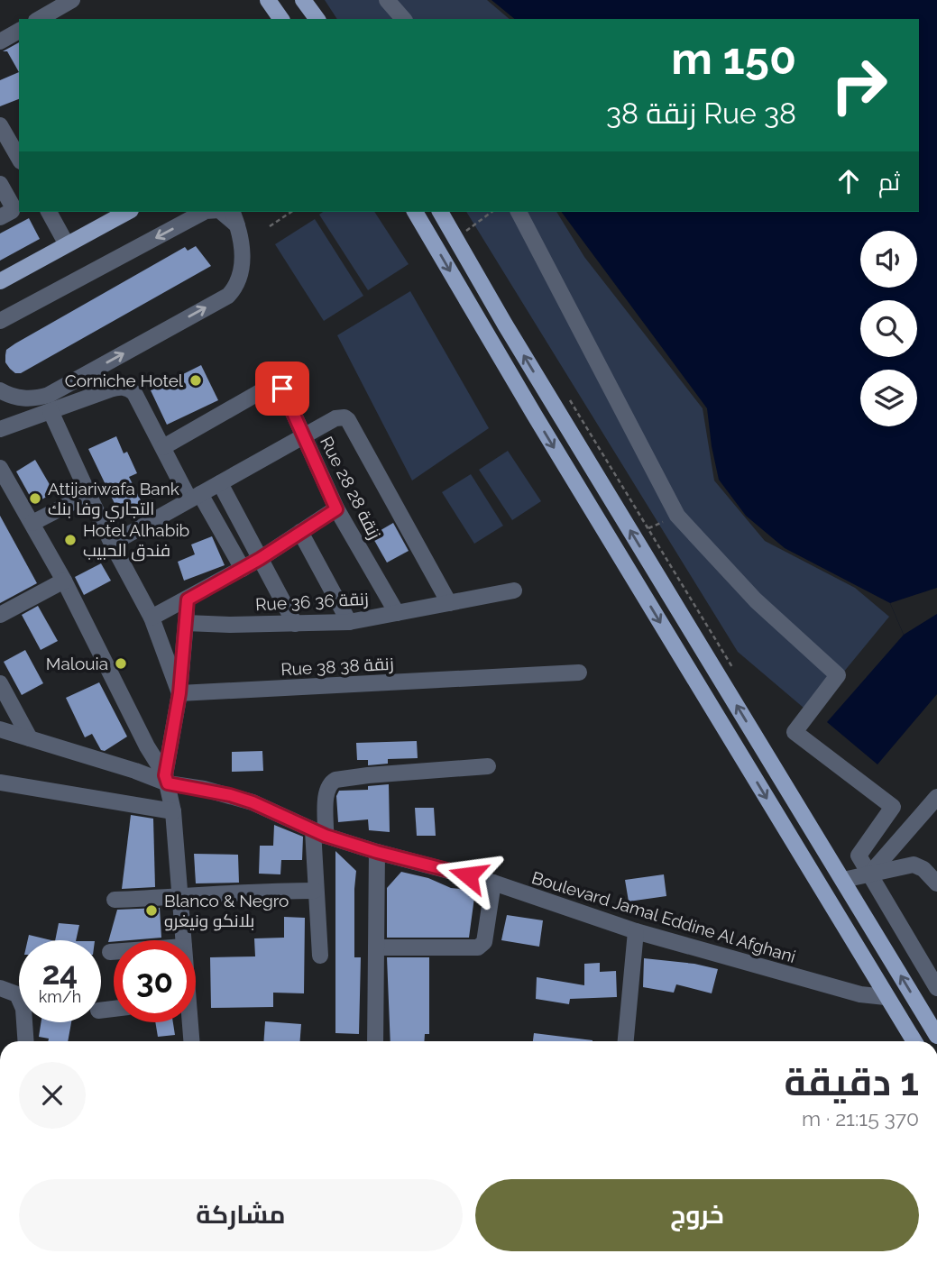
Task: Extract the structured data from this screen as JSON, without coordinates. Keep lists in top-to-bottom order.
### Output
{
  "streets": {
    "street": [
      "Rue 28 زنقة 28",
      "Rue 36 زنقة 36",
      "Rue 38 زنقة 38",
      "Boulevard Jamal Eddine Al Afghani"
    ]
  },
  "crossings": [
    ["Rue 28 زنقة 28", "Rue 36 زنقة 36"]
  ],
  "places": [
    "Corniche Hotel",
    "Attijariwafa Bank التجاري وفا بنك",
    "Hotel Alhabib فندق الحبيب",
    "Malouia",
    "Blanco & Negro بلانكو ونيغرو"
  ],
  "page": {
    "turn": ["150 m", "Rue 38 زنقة 38"],
    "then": "ثم",
    "speed": "24 km/h",
    "limit": "30",
    "heading": ["1 دقيقة", "370 m · 21:15"],
    "buttons": ["خروج", "مشاركة"]
  }
}
